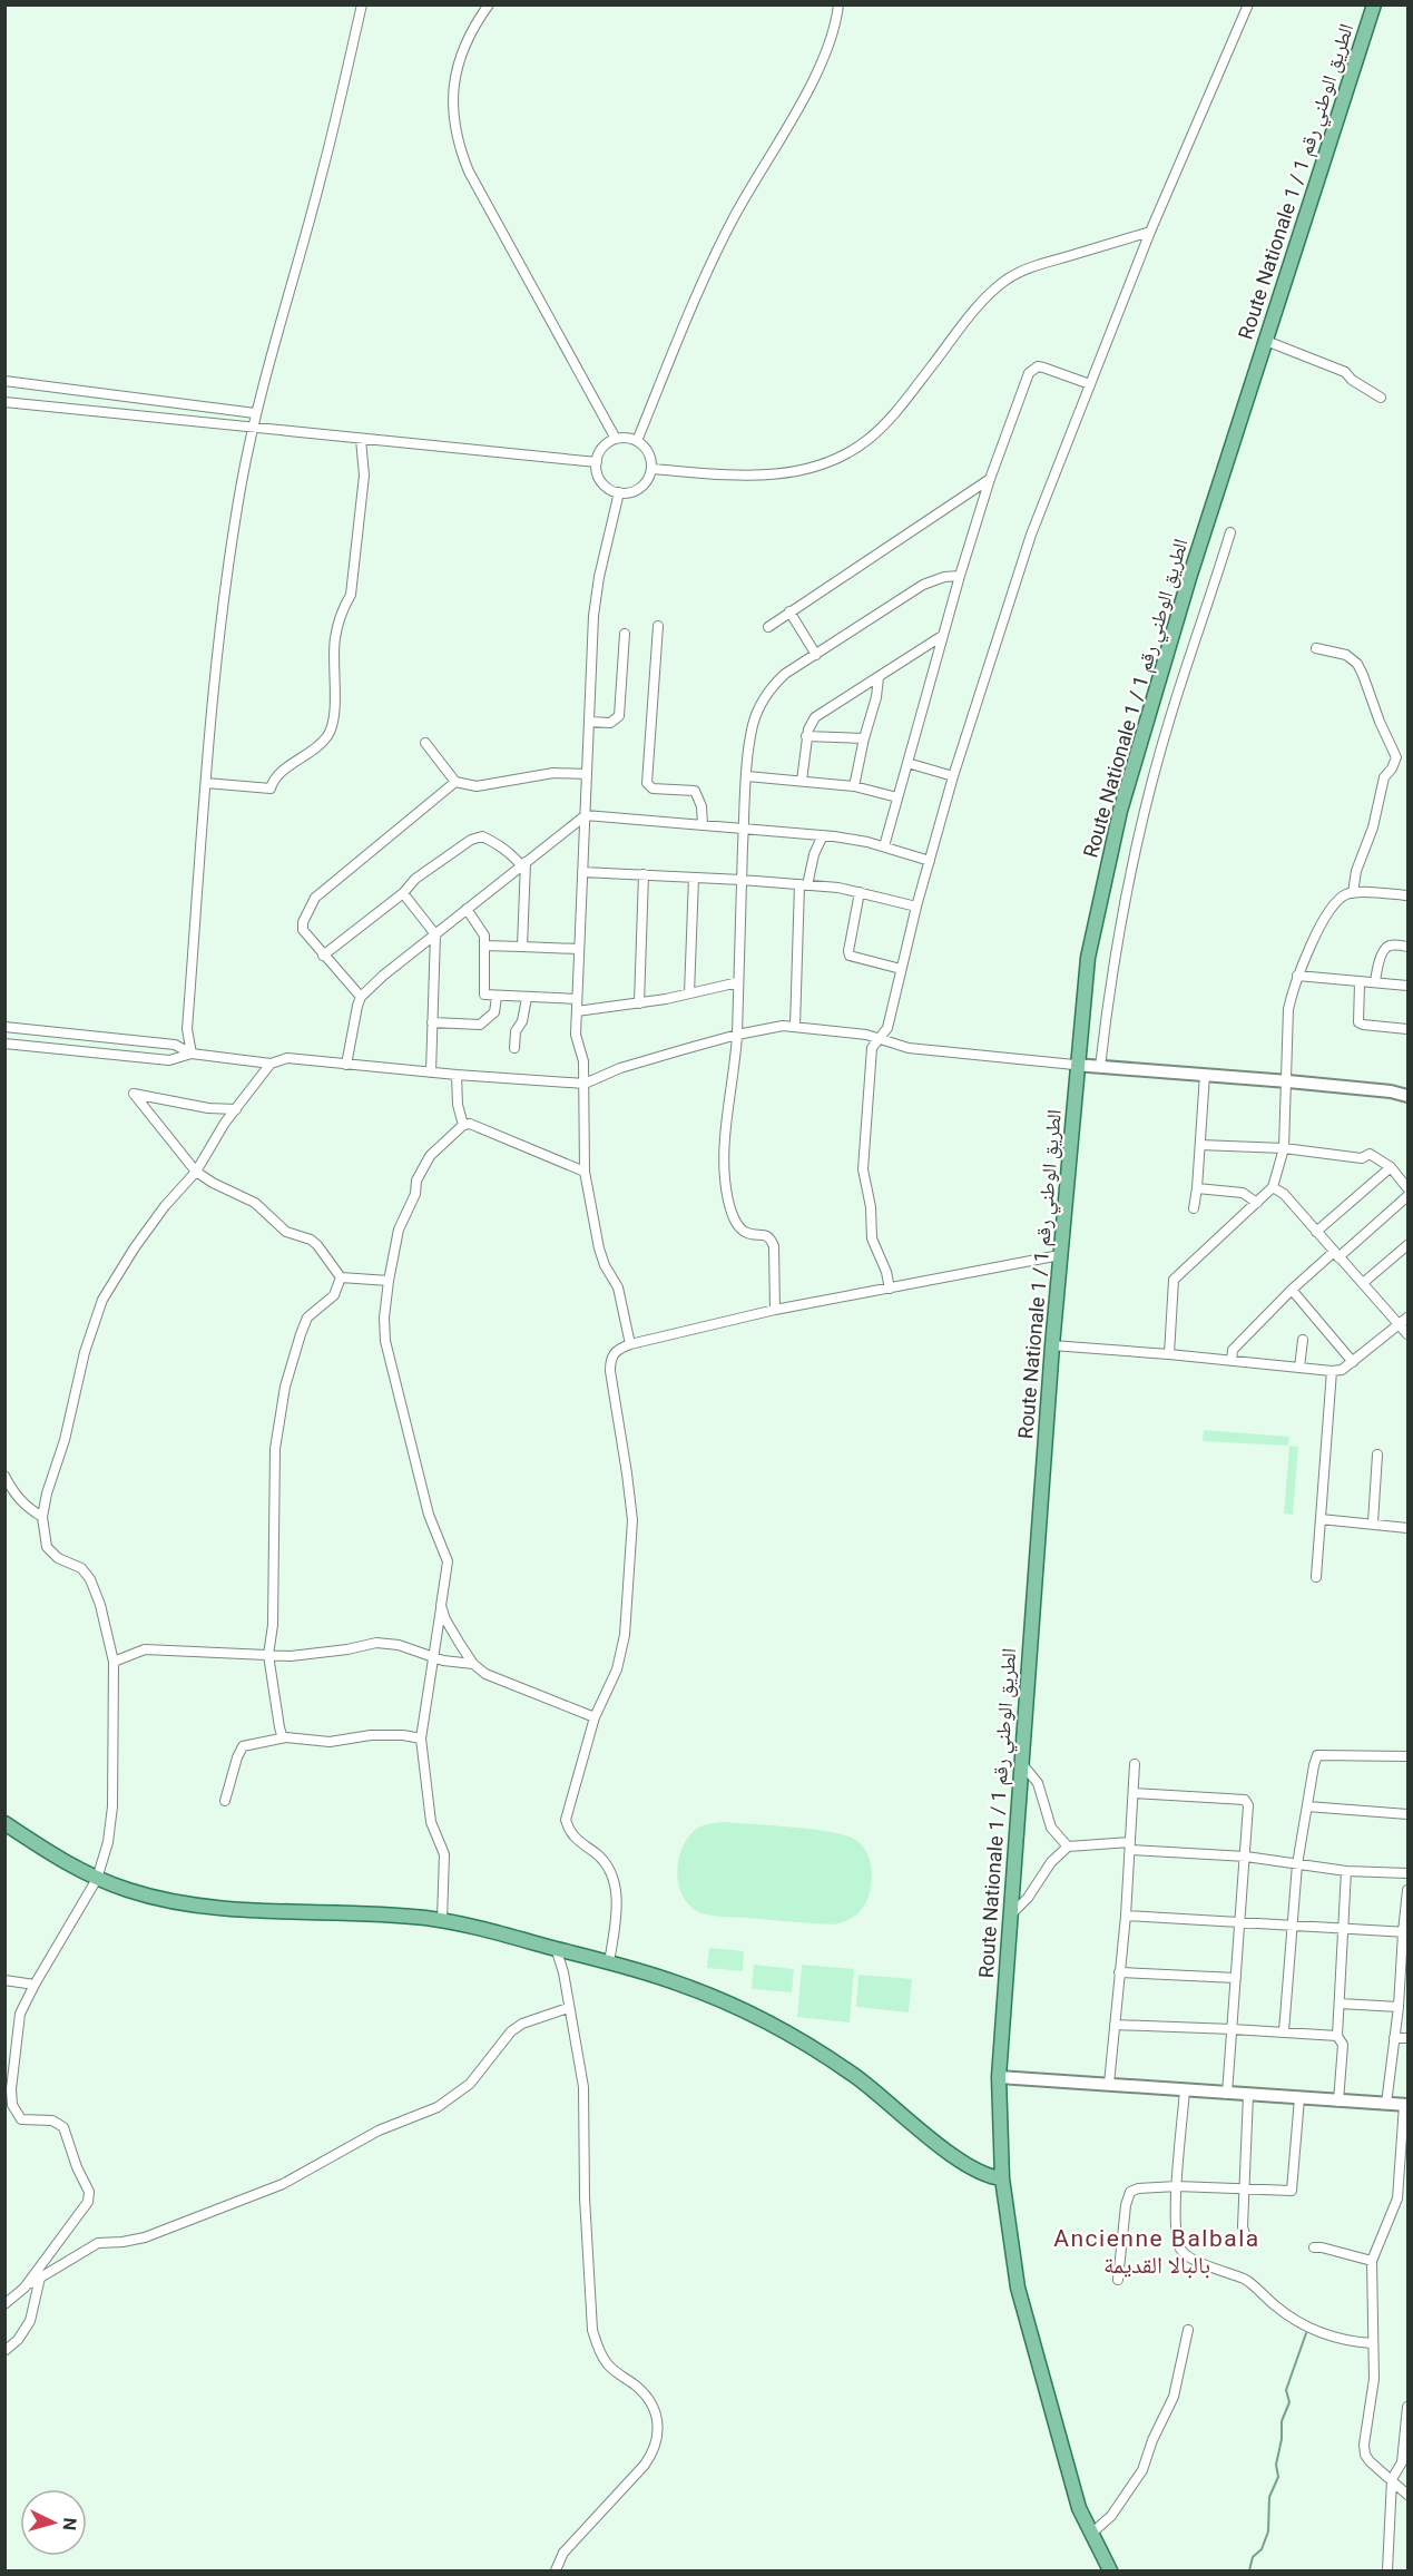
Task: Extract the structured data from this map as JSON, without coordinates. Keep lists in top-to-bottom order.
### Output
{
  "streets": {
    "main road": ["Route Nationale 1 / الطريق الوطني رقم 1"]
  },
  "districts": ["Ancienne Balbala بالبالا القديمة"],
  "north": "right"
}
